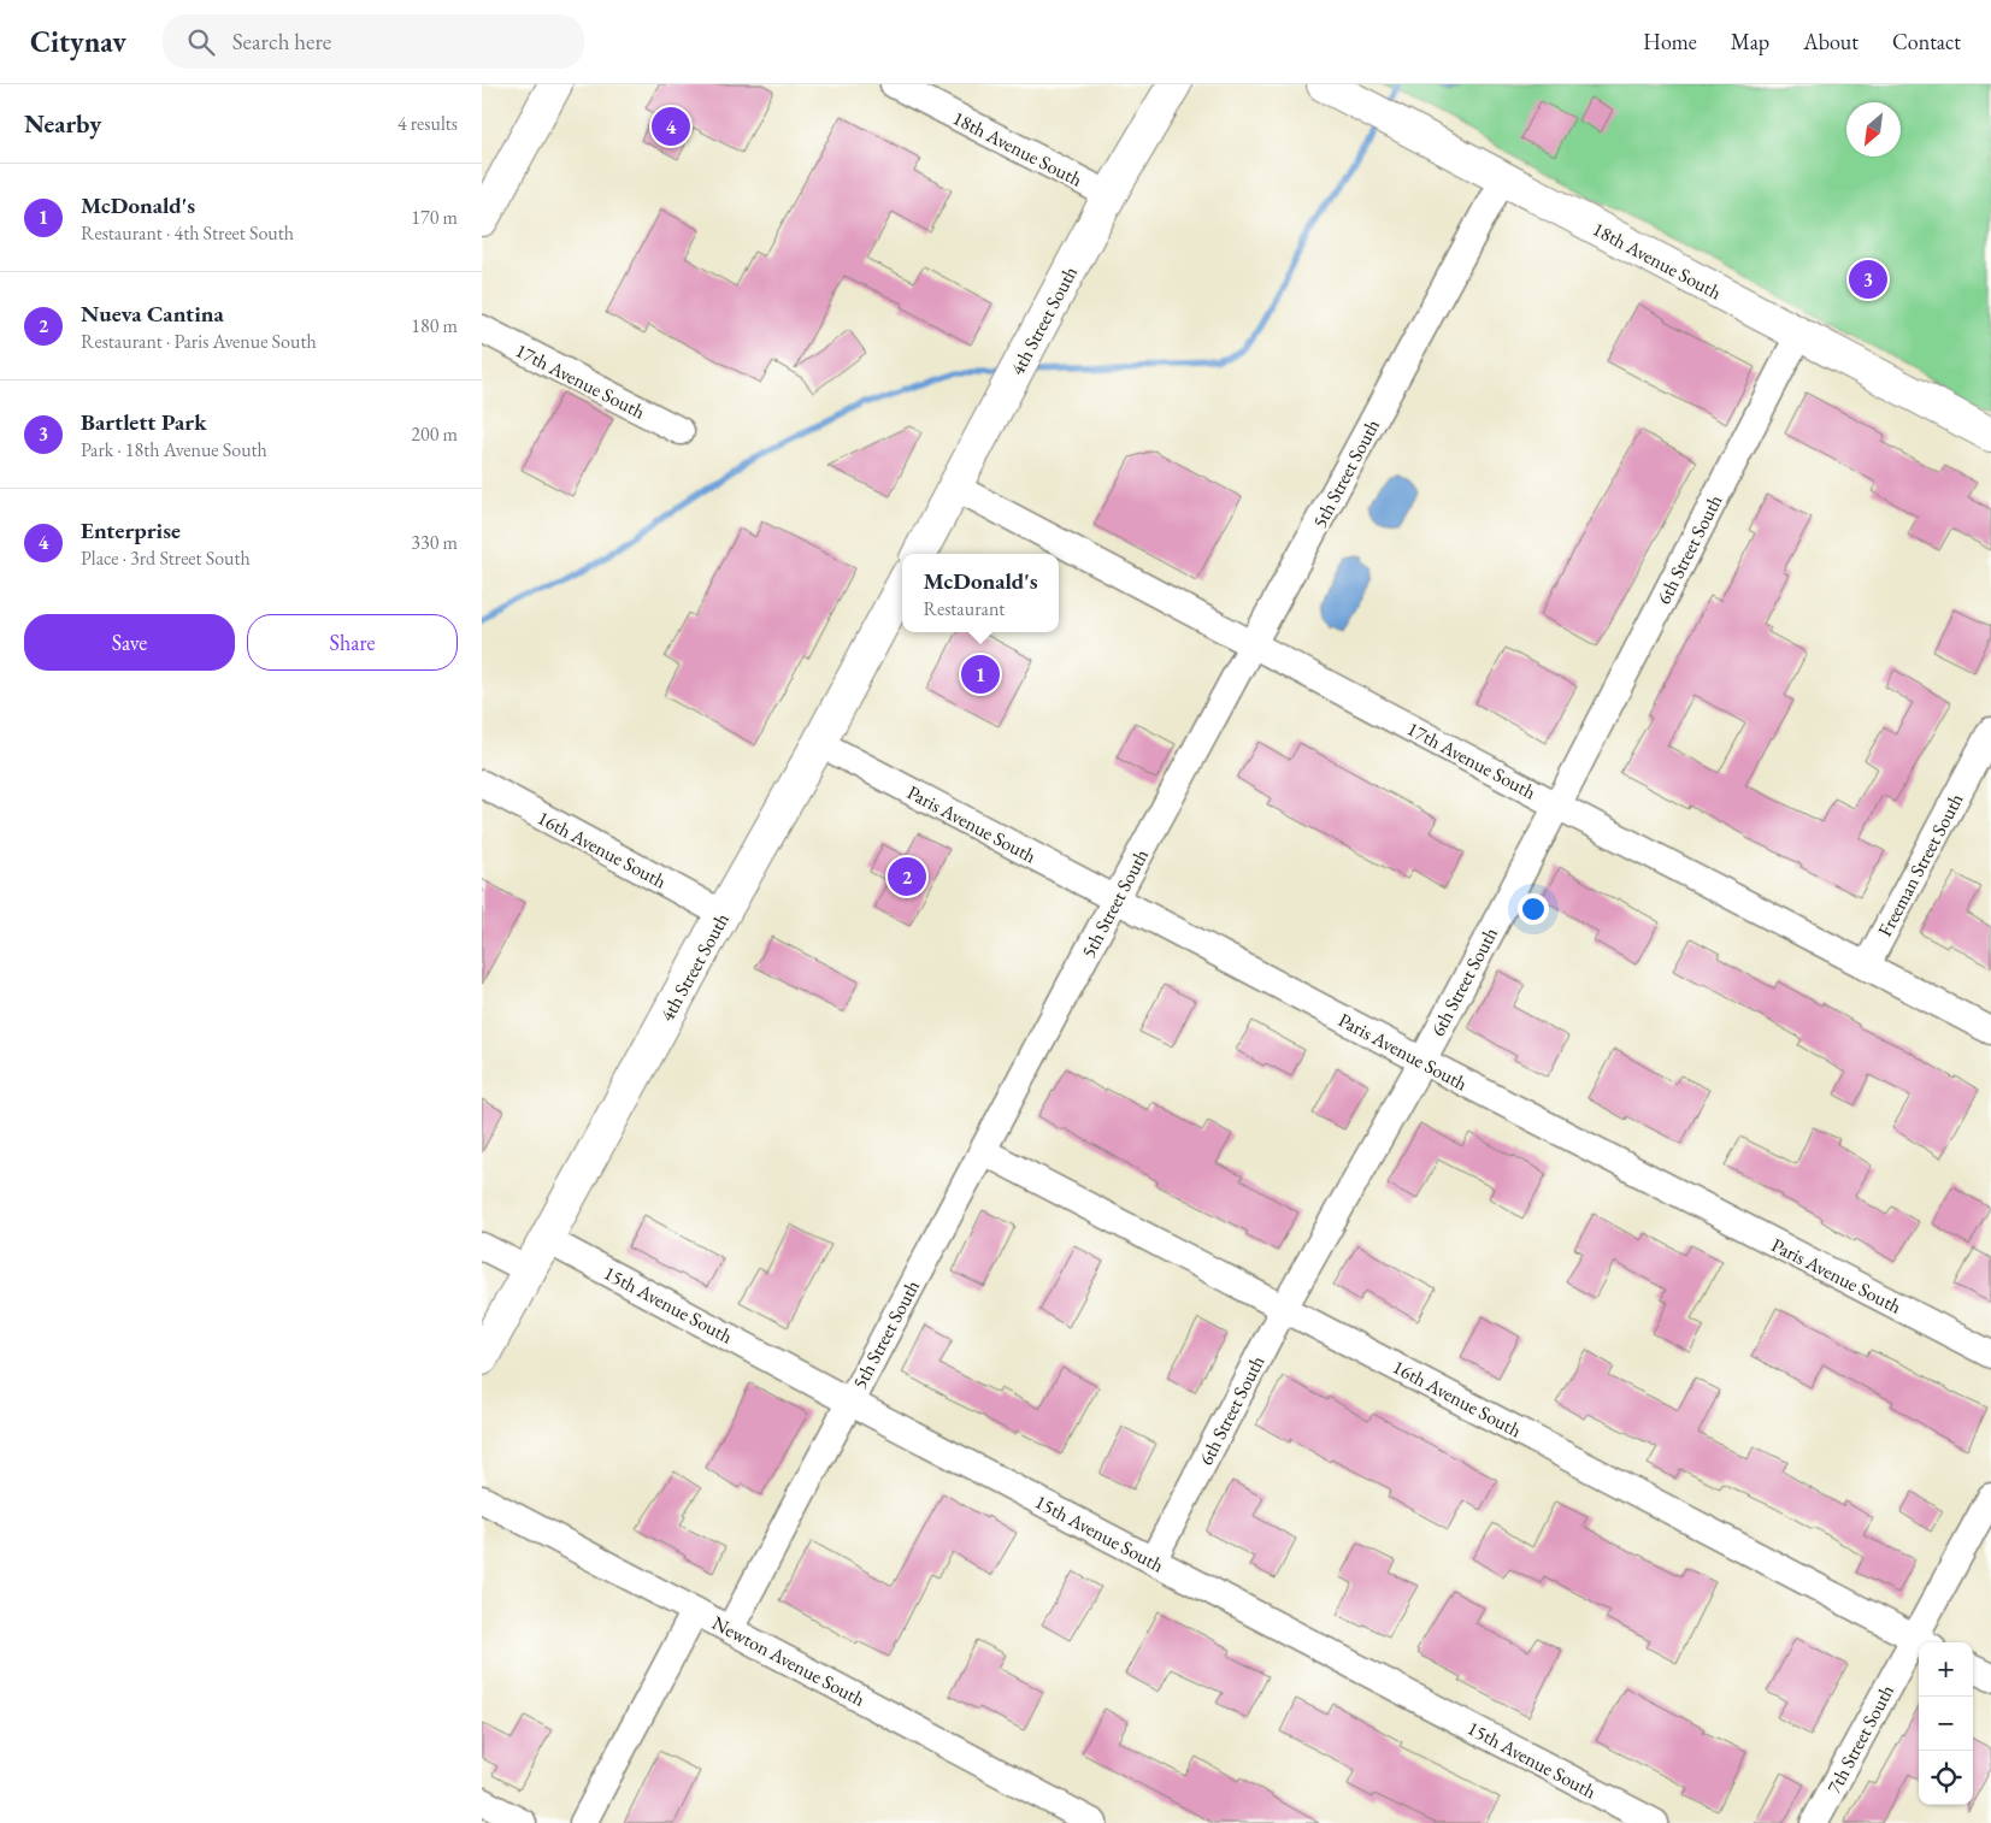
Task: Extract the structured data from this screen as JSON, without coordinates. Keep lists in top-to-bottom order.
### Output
{
  "streets": {
    "main road": ["18th Avenue South", "4th Street South"],
    "street": [
      "17th Avenue South",
      "5th Street South",
      "6th Street South",
      "Paris Avenue South",
      "16th Avenue South",
      "Freeman Street South",
      "15th Avenue South",
      "Newton Avenue South",
      "7th Street South"
    ]
  },
  "crossings": [
    ["18th Avenue South", "4th Street South"],
    ["18th Avenue South", "5th Street South"],
    ["18th Avenue South", "6th Street South"],
    ["4th Street South", "17th Avenue South"],
    ["4th Street South", "Paris Avenue South"],
    ["4th Street South", "16th Avenue South"],
    ["4th Street South", "15th Avenue South"],
    ["17th Avenue South", "5th Street South"],
    ["17th Avenue South", "6th Street South"],
    ["17th Avenue South", "Freeman Street South"],
    ["5th Street South", "Paris Avenue South"],
    ["5th Street South", "16th Avenue South"],
    ["5th Street South", "15th Avenue South"],
    ["5th Street South", "Newton Avenue South"],
    ["6th Street South", "Paris Avenue South"],
    ["6th Street South", "16th Avenue South"],
    ["6th Street South", "15th Avenue South"],
    ["16th Avenue South", "7th Street South"]
  ],
  "north": "bottom left",
  "page": {
    "header": "Citynav",
    "search": "Search here",
    "nav": [
      "Home",
      "Map",
      "About",
      "Contact"
    ],
    "heading": ["Nearby", "4 results"],
    "pins": [
      "4",
      "3",
      "1",
      "2"
    ],
    "list": [
      {
        "mark": "1",
        "name": "McDonald's",
        "note": "Restaurant · 4th Street South",
        "value": "170 m"
      },
      {
        "mark": "2",
        "name": "Nueva Cantina",
        "note": "Restaurant · Paris Avenue South",
        "value": "180 m"
      },
      {
        "mark": "3",
        "name": "Bartlett Park",
        "note": "Park · 18th Avenue South",
        "value": "200 m"
      },
      {
        "mark": "4",
        "name": "Enterprise",
        "note": "Place · 3rd Street South",
        "value": "330 m"
      }
    ],
    "popup": ["McDonald's", "Restaurant"],
    "buttons": ["Save", "Share"],
    "map_buttons": ["+", "−"]
  }
}
